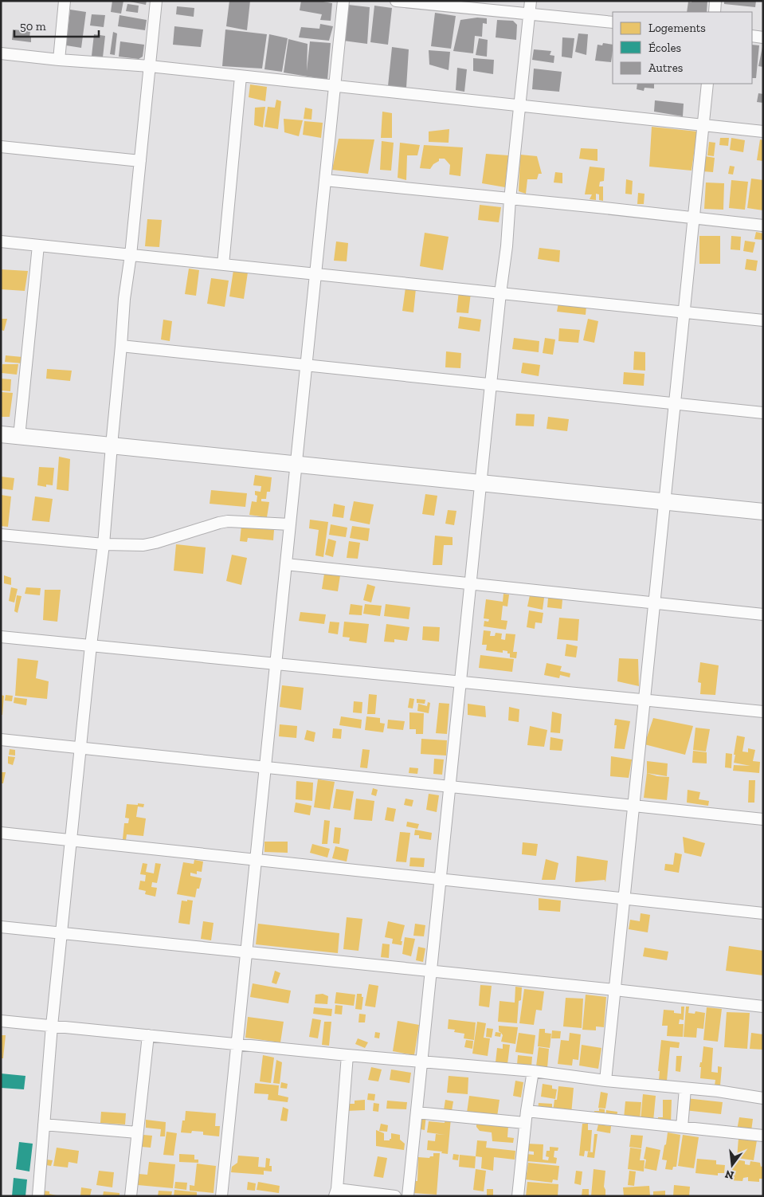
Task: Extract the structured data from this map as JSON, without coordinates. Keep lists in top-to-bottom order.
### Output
{
  "legend": ["Logements", "Écoles", "Autres"],
  "scale_bar": "50 m",
  "north": "bottom"
}
